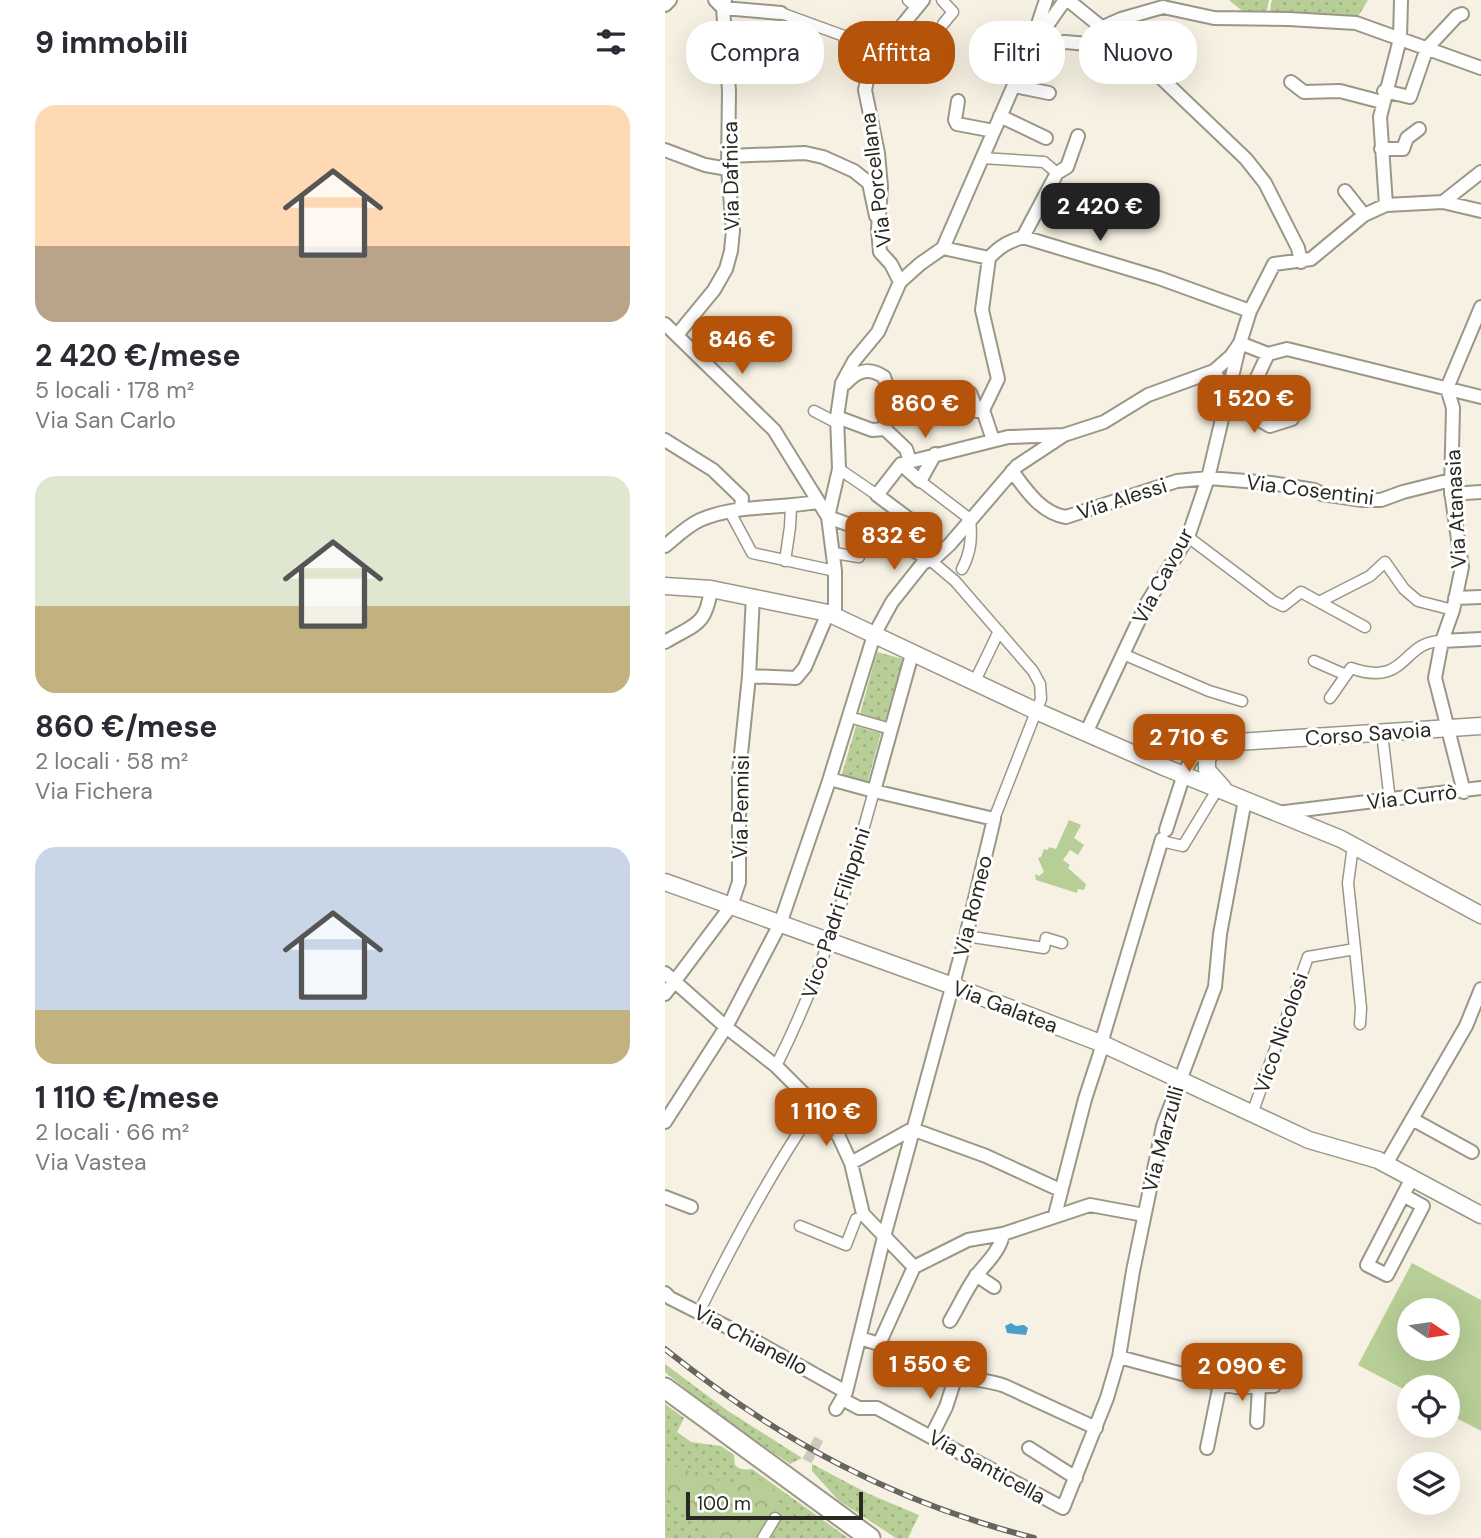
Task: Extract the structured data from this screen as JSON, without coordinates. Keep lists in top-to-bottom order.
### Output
{
  "streets": {
    "street": [
      "Via Dafnica",
      "Via Porcellana",
      "Via Cosentini",
      "Via Alessi",
      "Via Atanasia",
      "Via Cavour",
      "Corso Savoia",
      "Via Currò",
      "Via Pennisi",
      "Via Romeo",
      "Vico Padri Filippini",
      "Via Galatea",
      "Vico Nicolosi",
      "Via Marzulli",
      "Via Chianello",
      "Via Santicella"
    ]
  },
  "crossings": [
    ["Via Cosentini", "Via Alessi"],
    ["Via Cosentini", "Via Atanasia"],
    ["Via Cosentini", "Via Cavour"],
    ["Via Alessi", "Via Cavour"],
    ["Via Atanasia", "Corso Savoia"],
    ["Via Atanasia", "Via Currò"],
    ["Via Pennisi", "Via Galatea"],
    ["Via Romeo", "Via Galatea"],
    ["Via Romeo", "Via Chianello"],
    ["Vico Padri Filippini", "Via Galatea"],
    ["Via Galatea", "Vico Nicolosi"],
    ["Via Galatea", "Via Marzulli"],
    ["Via Marzulli", "Via Santicella"],
    ["Via Chianello", "Via Santicella"]
  ],
  "scale_bar": "100 m",
  "north": "right",
  "page": {
    "heading": "9 immobili",
    "chip": [
      "Compra",
      "Affitta",
      "Filtri",
      "Nuovo"
    ],
    "list": [
      {
        "name": "2 420 €/mese",
        "note": "5 locali · 178 m² · Via San Carlo"
      },
      {
        "name": "860 €/mese",
        "note": "2 locali · 58 m² · Via Fichera"
      },
      {
        "name": "1 110 €/mese",
        "note": "2 locali · 66 m² · Via Vastea"
      }
    ],
    "price": [
      "2 420 €",
      "846 €",
      "1 520 €",
      "860 €",
      "832 €",
      "2 710 €",
      "1 110 €",
      "1 550 €",
      "2 090 €"
    ],
    "scale": "100 m"
  }
}
